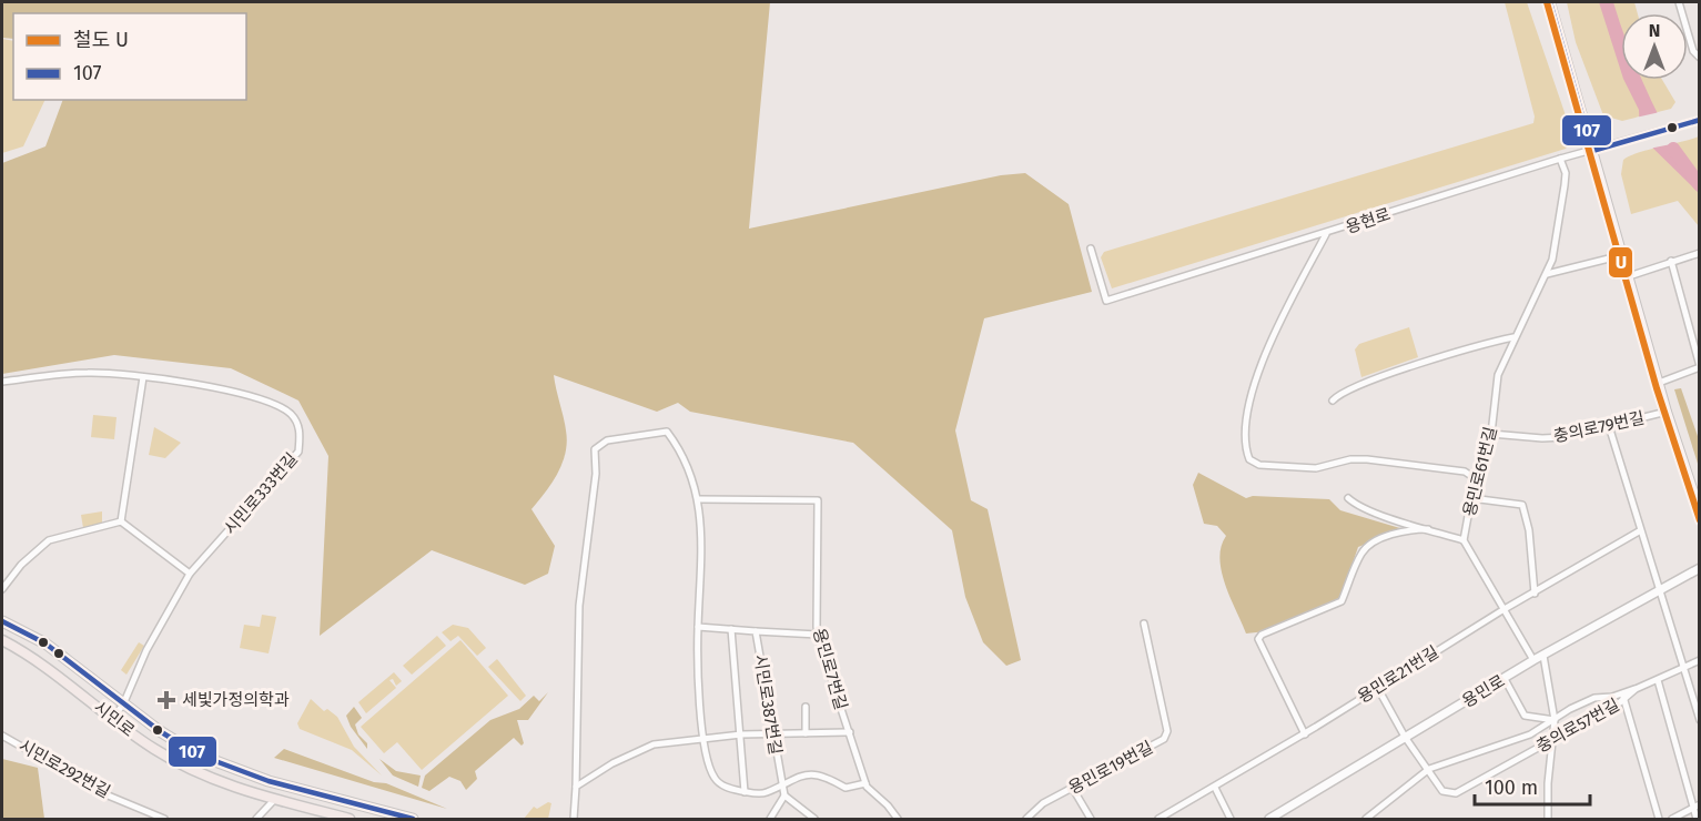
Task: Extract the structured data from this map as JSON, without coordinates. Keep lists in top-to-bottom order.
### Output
{
  "streets": {
    "main road": ["시민로"],
    "street": [
      "용현로",
      "충의로79번길",
      "용민로61번길",
      "시민로333번길",
      "용민로7번길",
      "용민로21번길",
      "용민로",
      "시민로387번길",
      "충의로57번길",
      "용민로19번길",
      "시민로292번길"
    ]
  },
  "crossings": [
    ["용현로", "용민로61번길"],
    ["충의로79번길", "용민로61번길"],
    ["용민로61번길", "용민로21번길"],
    ["용민로61번길", "용민로"],
    ["시민로333번길", "시민로"],
    ["용민로21번길", "충의로57번길"],
    ["용민로", "충의로57번길"]
  ],
  "places": {
    "health": ["세빛가정의학과"]
  },
  "lines": ["rail line U", "transit line 107"],
  "legend": ["철도 U", "107"],
  "scale_bar": "100 m",
  "north": "top"
}
